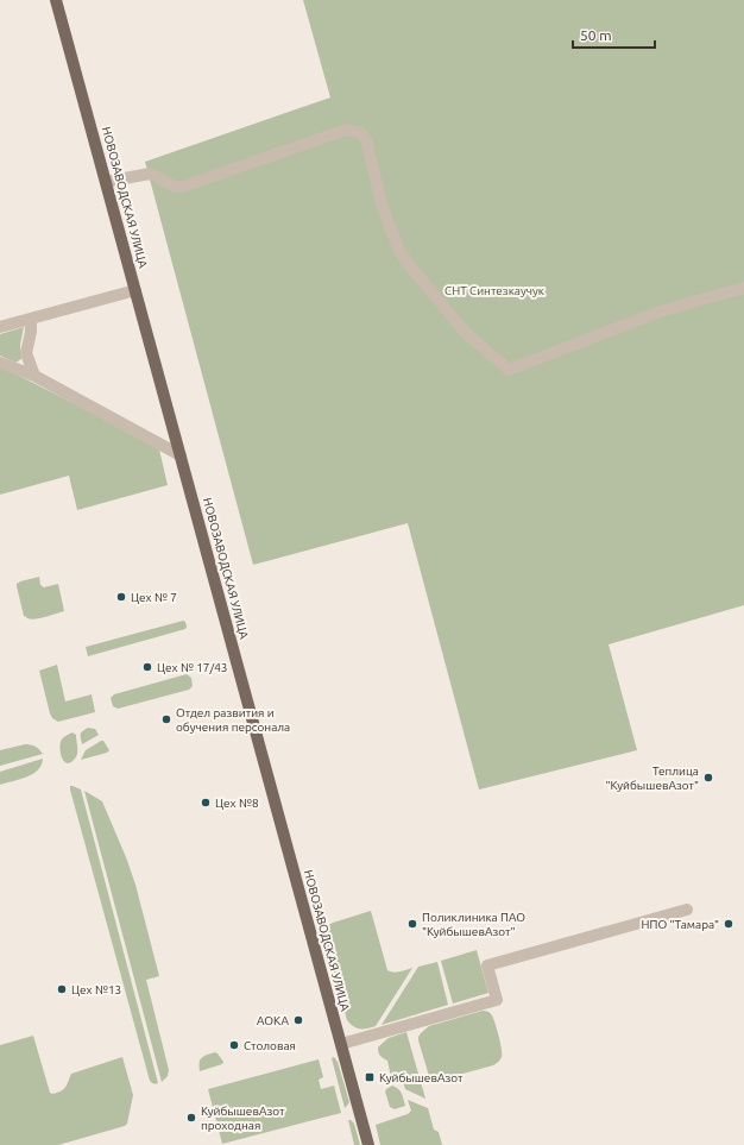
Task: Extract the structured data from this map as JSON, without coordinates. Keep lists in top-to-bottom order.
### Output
{
  "streets": {
    "main road": ["НОВОЗАВОДСКАЯ УЛИЦА"]
  },
  "parks": ["СНТ Синтезкаучук"],
  "places": {
    "other": [
      "Цех № 7",
      "Цех № 17/43",
      "Отдел развития и обучения персонала",
      "Теплица \"КуйбышевАзот\"",
      "Цех №8",
      "Поликлиника ПАО \"КуйбышевАзот\"",
      "НПО \"Тамара\"",
      "Цех №13",
      "АОКА",
      "Столовая",
      "КуйбышевАзот проходная"
    ],
    "transit": ["КуйбышевАзот"]
  },
  "scale_bar": "50 m"
}
